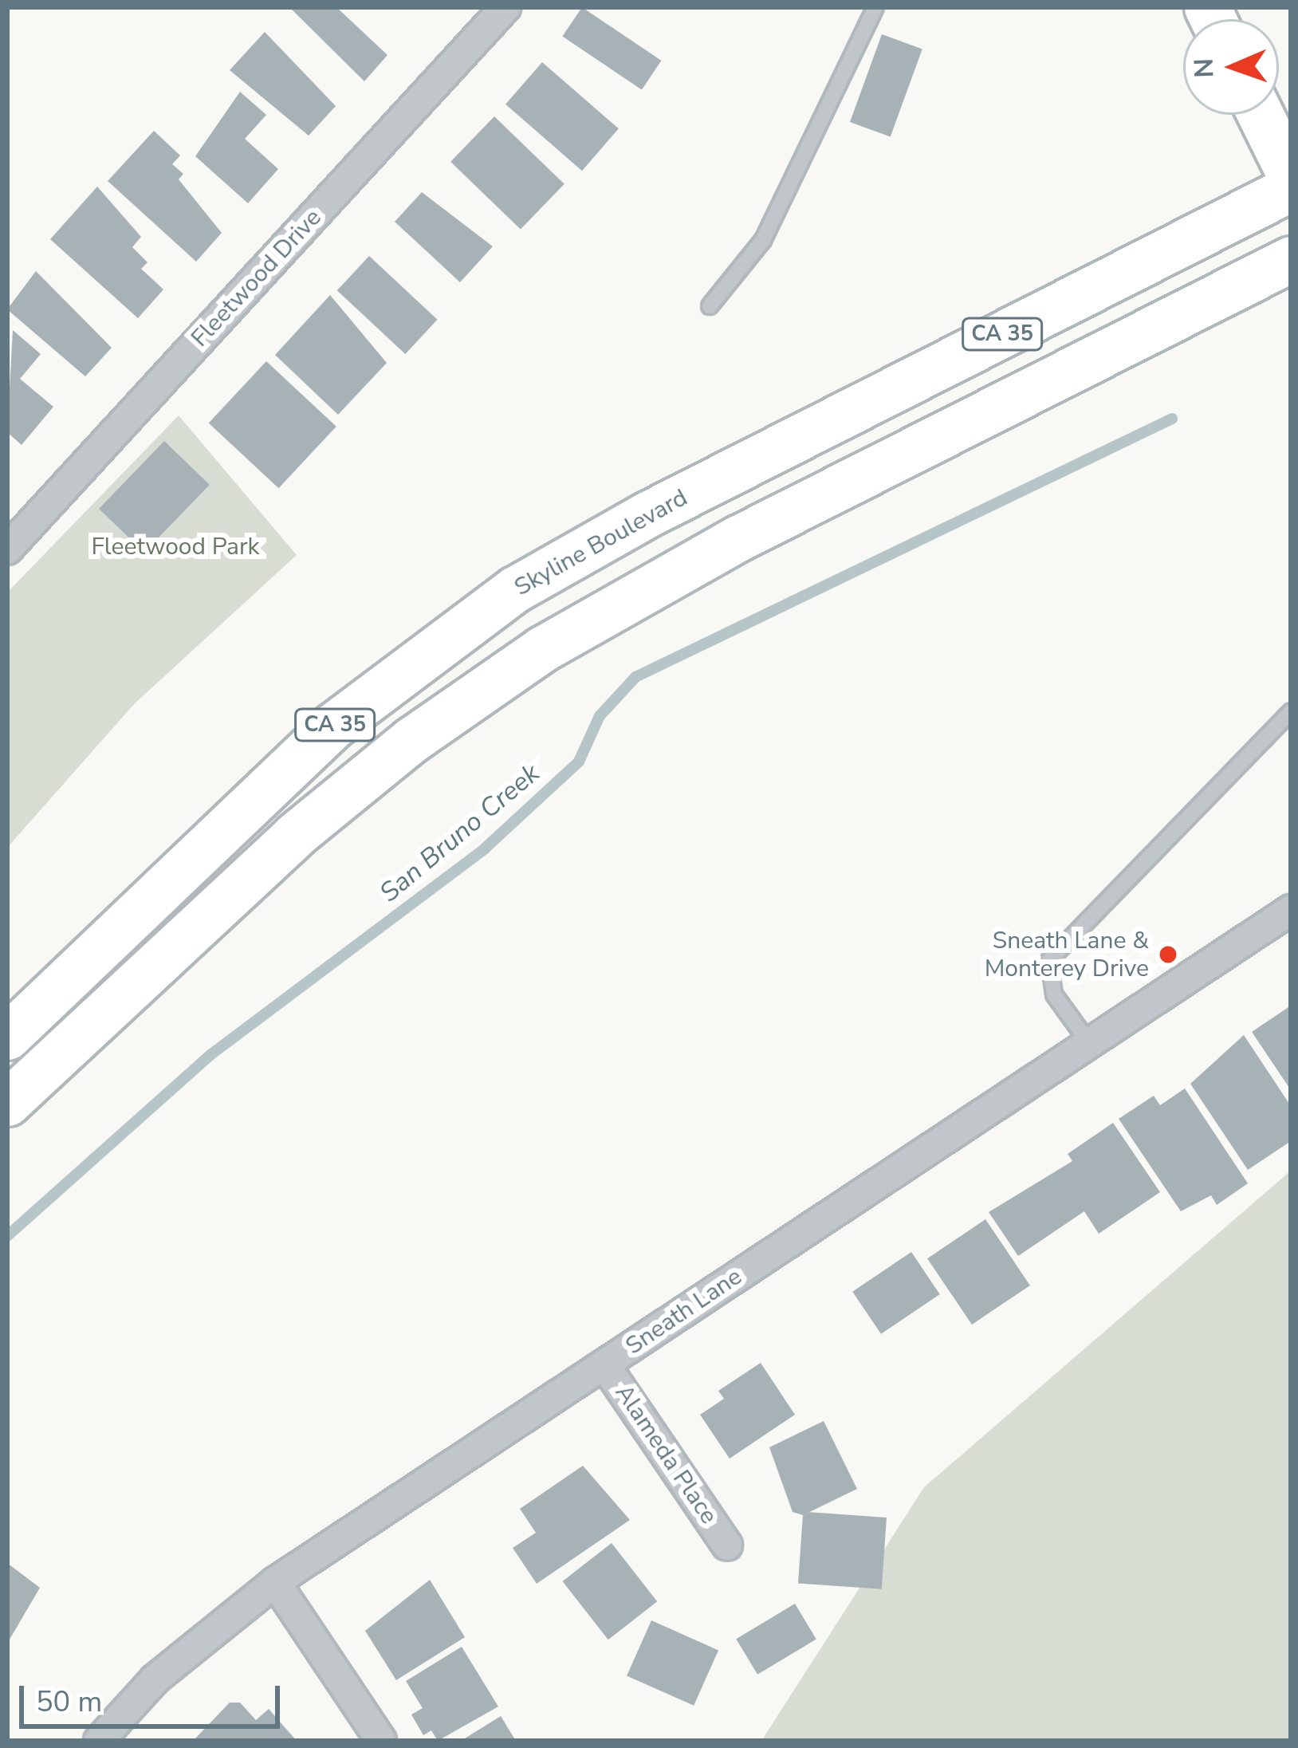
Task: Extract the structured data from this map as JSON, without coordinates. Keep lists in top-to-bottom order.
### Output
{
  "streets": {
    "main road": ["CA 35", "Skyline Boulevard"],
    "street": ["Fleetwood Drive", "Sneath Lane", "Alameda Place"]
  },
  "crossings": [
    ["Sneath Lane", "Alameda Place"]
  ],
  "water": ["San Bruno Creek"],
  "parks": ["Fleetwood Park"],
  "places": ["Sneath Lane & Monterey Drive"],
  "scale_bar": "50 m",
  "north": "left"
}
